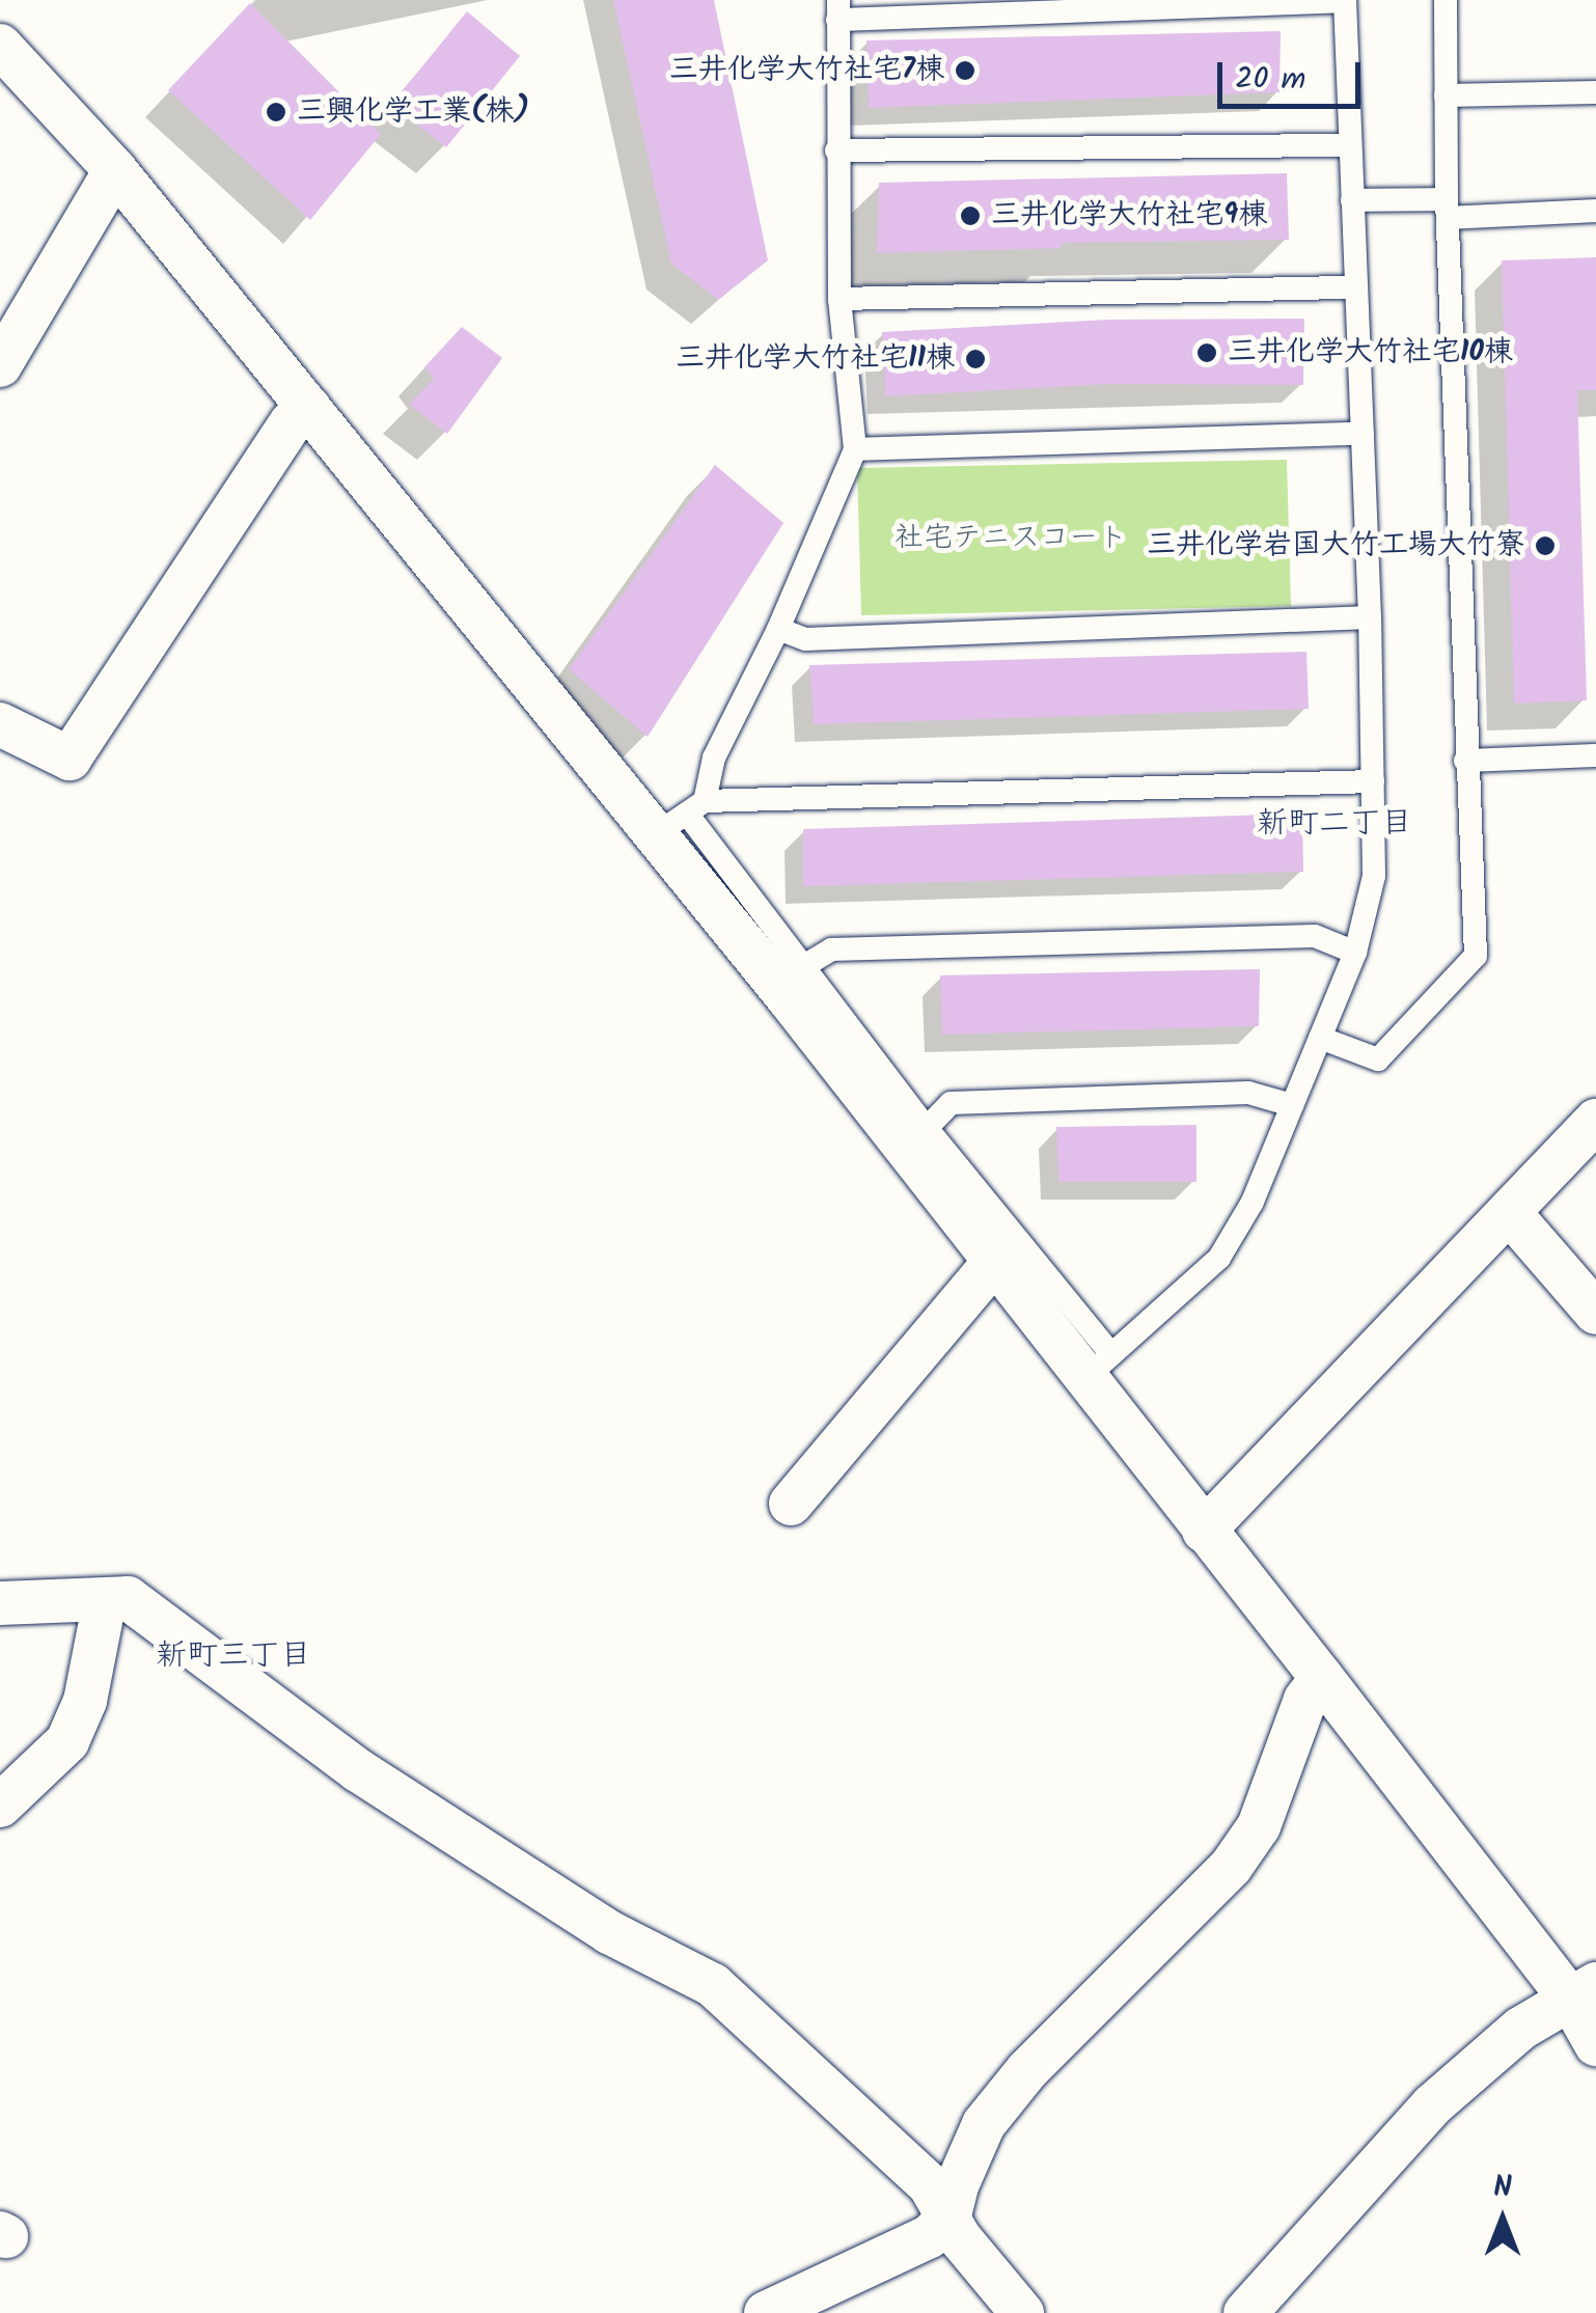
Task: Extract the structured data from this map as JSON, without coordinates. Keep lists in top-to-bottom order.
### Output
{
  "districts": ["新町二丁目", "新町三丁目"],
  "parks": ["社宅テニスコート"],
  "places": [
    "三井化学大竹社宅7棟",
    "三興化学工業(株)",
    "三井化学大竹社宅9棟",
    "三井化学大竹社宅10棟",
    "三井化学大竹社宅11棟",
    "三井化学岩国大竹工場大竹寮"
  ],
  "scale_bar": "20 m",
  "north": "top"
}
